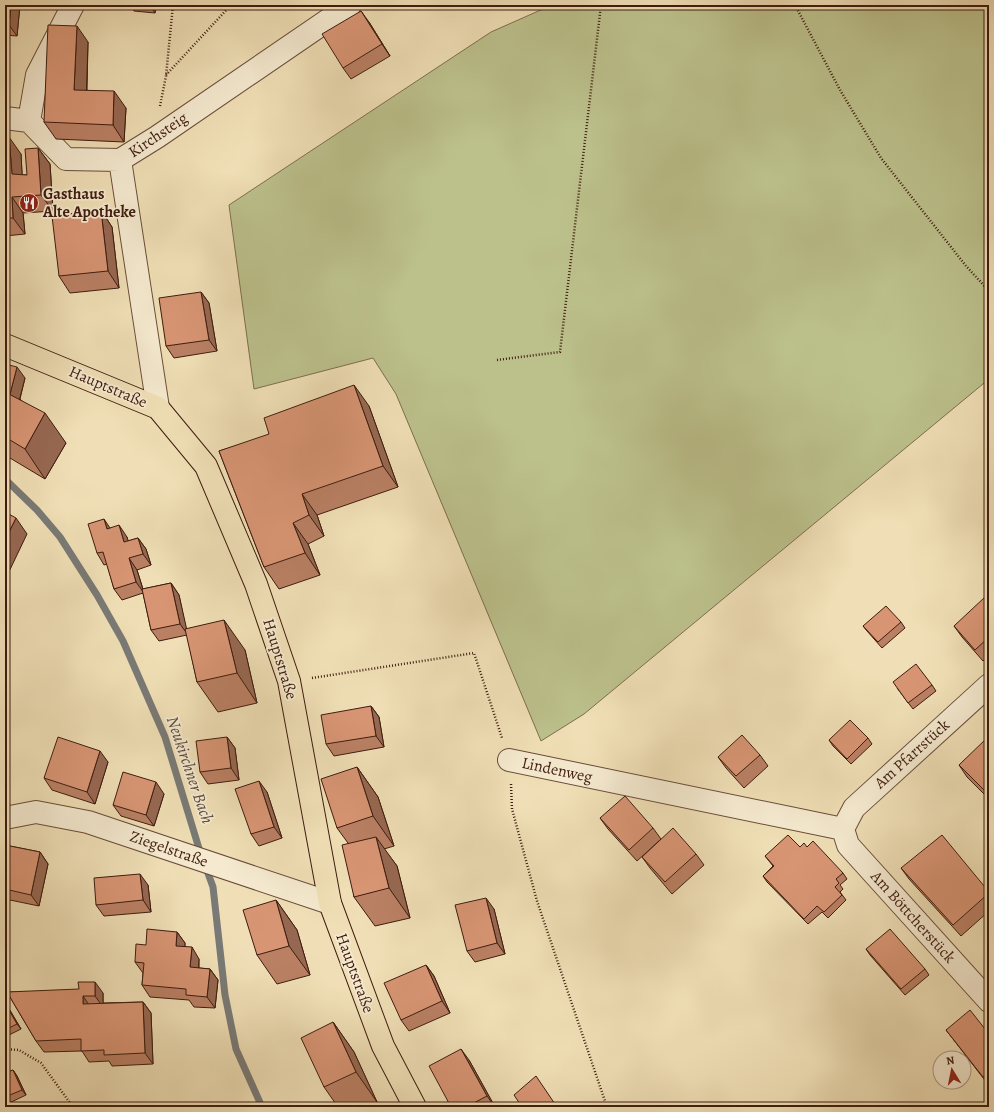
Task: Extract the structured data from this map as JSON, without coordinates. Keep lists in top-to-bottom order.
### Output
{
  "streets": {
    "main road": ["Hauptstraße"],
    "street": [
      "Kirchsteig",
      "Am Pfarrstück",
      "Lindenweg",
      "Ziegelstraße",
      "Am Böttcherstück"
    ]
  },
  "crossings": [
    ["Kirchsteig", "Hauptstraße"],
    ["Hauptstraße", "Ziegelstraße"],
    ["Am Pfarrstück", "Lindenweg"],
    ["Am Pfarrstück", "Am Böttcherstück"],
    ["Lindenweg", "Am Böttcherstück"]
  ],
  "water": ["Neukirchner Bach"],
  "places": {
    "restaurant": ["Gasthaus Alte Apotheke"]
  },
  "north": "top"
}
